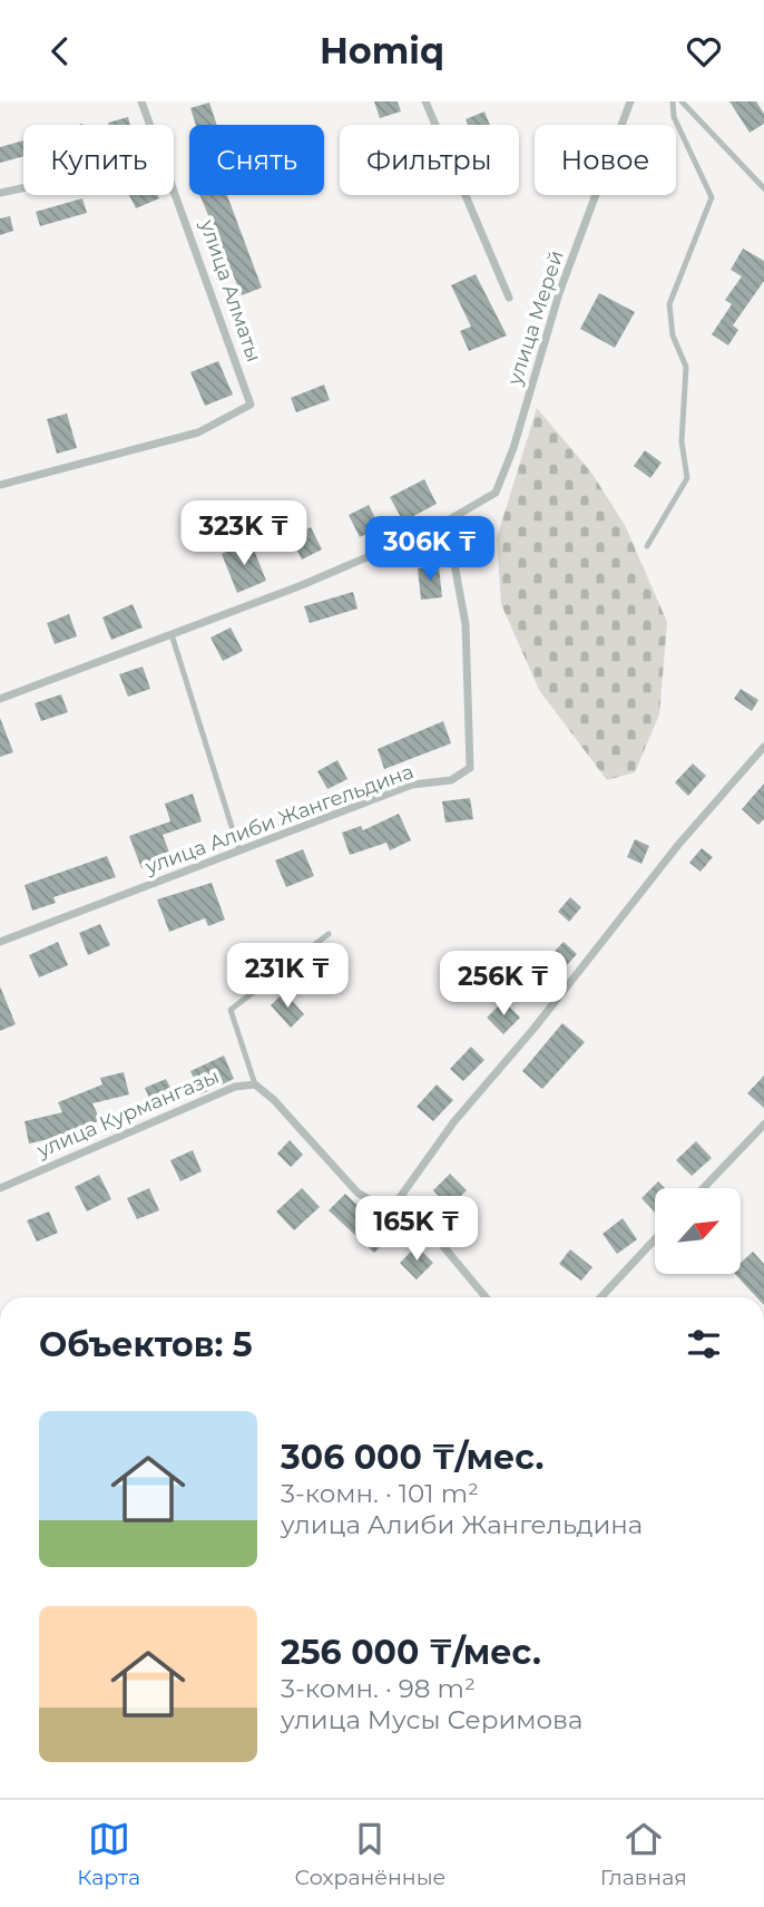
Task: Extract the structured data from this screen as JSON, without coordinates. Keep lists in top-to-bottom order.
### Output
{
  "streets": {
    "street": [
      "улица Алматы",
      "улица Мерей",
      "улица Алиби Жангельдина",
      "улица Курмангазы"
    ]
  },
  "crossings": [
    ["улица Мерей", "улица Алиби Жангельдина"]
  ],
  "north": "top right",
  "page": {
    "header": "Homiq",
    "chip": [
      "Купить",
      "Снять",
      "Фильтры",
      "Новое"
    ],
    "price": [
      "323K ₸",
      "306K ₸",
      "231K ₸",
      "256K ₸",
      "165K ₸"
    ],
    "heading": "Объектов: 5",
    "list": [
      {
        "name": "306 000 ₸/мес.",
        "note": "3-комн. · 101 m² · улица Алиби Жангельдина"
      },
      {
        "name": "256 000 ₸/мес.",
        "note": "3-комн. · 98 m² · улица Мусы Серимова"
      }
    ],
    "tabs": ["Карта", "Сохранённые", "Главная"]
  }
}
